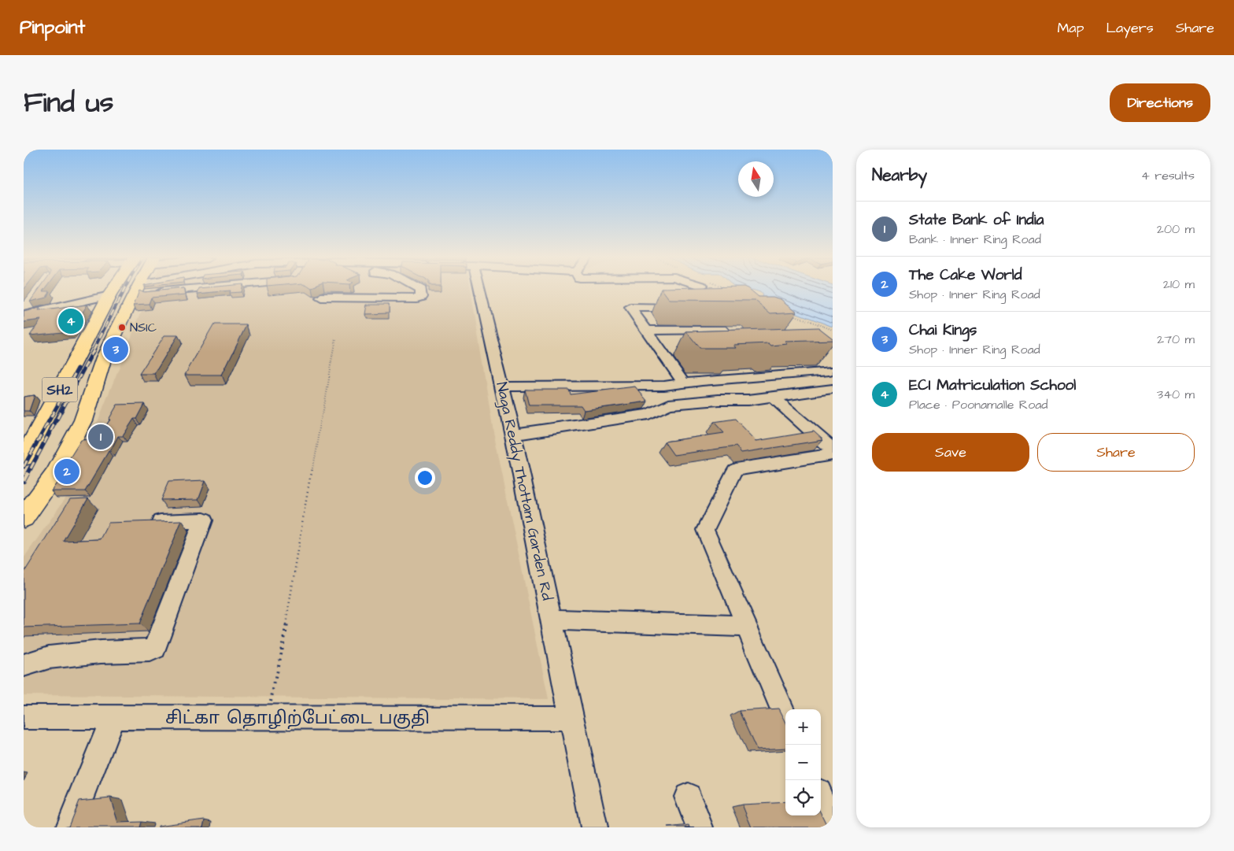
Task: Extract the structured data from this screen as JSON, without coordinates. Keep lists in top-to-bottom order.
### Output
{
  "streets": {
    "main road": ["SH2"],
    "street": ["Naga Reddy Thottam Garden Rd", "சிட்கா தொழிற்பேட்டை பகுதி"]
  },
  "crossings": [
    ["Naga Reddy Thottam Garden Rd", "சிட்கா தொழிற்பேட்டை பகுதி"]
  ],
  "places": ["NSIC"],
  "north": "top",
  "page": {
    "header": "Pinpoint",
    "nav": ["Map", "Layers", "Share"],
    "title": "Find us",
    "buttons": [
      "Directions",
      ["Save", "Share"]
    ],
    "heading": ["Nearby", "4 results"],
    "list": [
      {
        "mark": "1",
        "name": "State Bank of India",
        "note": "Bank · Inner Ring Road",
        "value": "200 m"
      },
      {
        "mark": "2",
        "name": "The Cake World",
        "note": "Shop · Inner Ring Road",
        "value": "210 m"
      },
      {
        "mark": "3",
        "name": "Chai Kings",
        "note": "Shop · Inner Ring Road",
        "value": "270 m"
      },
      {
        "mark": "4",
        "name": "ECI Matriculation School",
        "note": "Place · Poonamalle Road",
        "value": "340 m"
      }
    ],
    "pins": [
      "4",
      "3",
      "1",
      "2"
    ],
    "map_buttons": ["+", "−"]
  }
}
